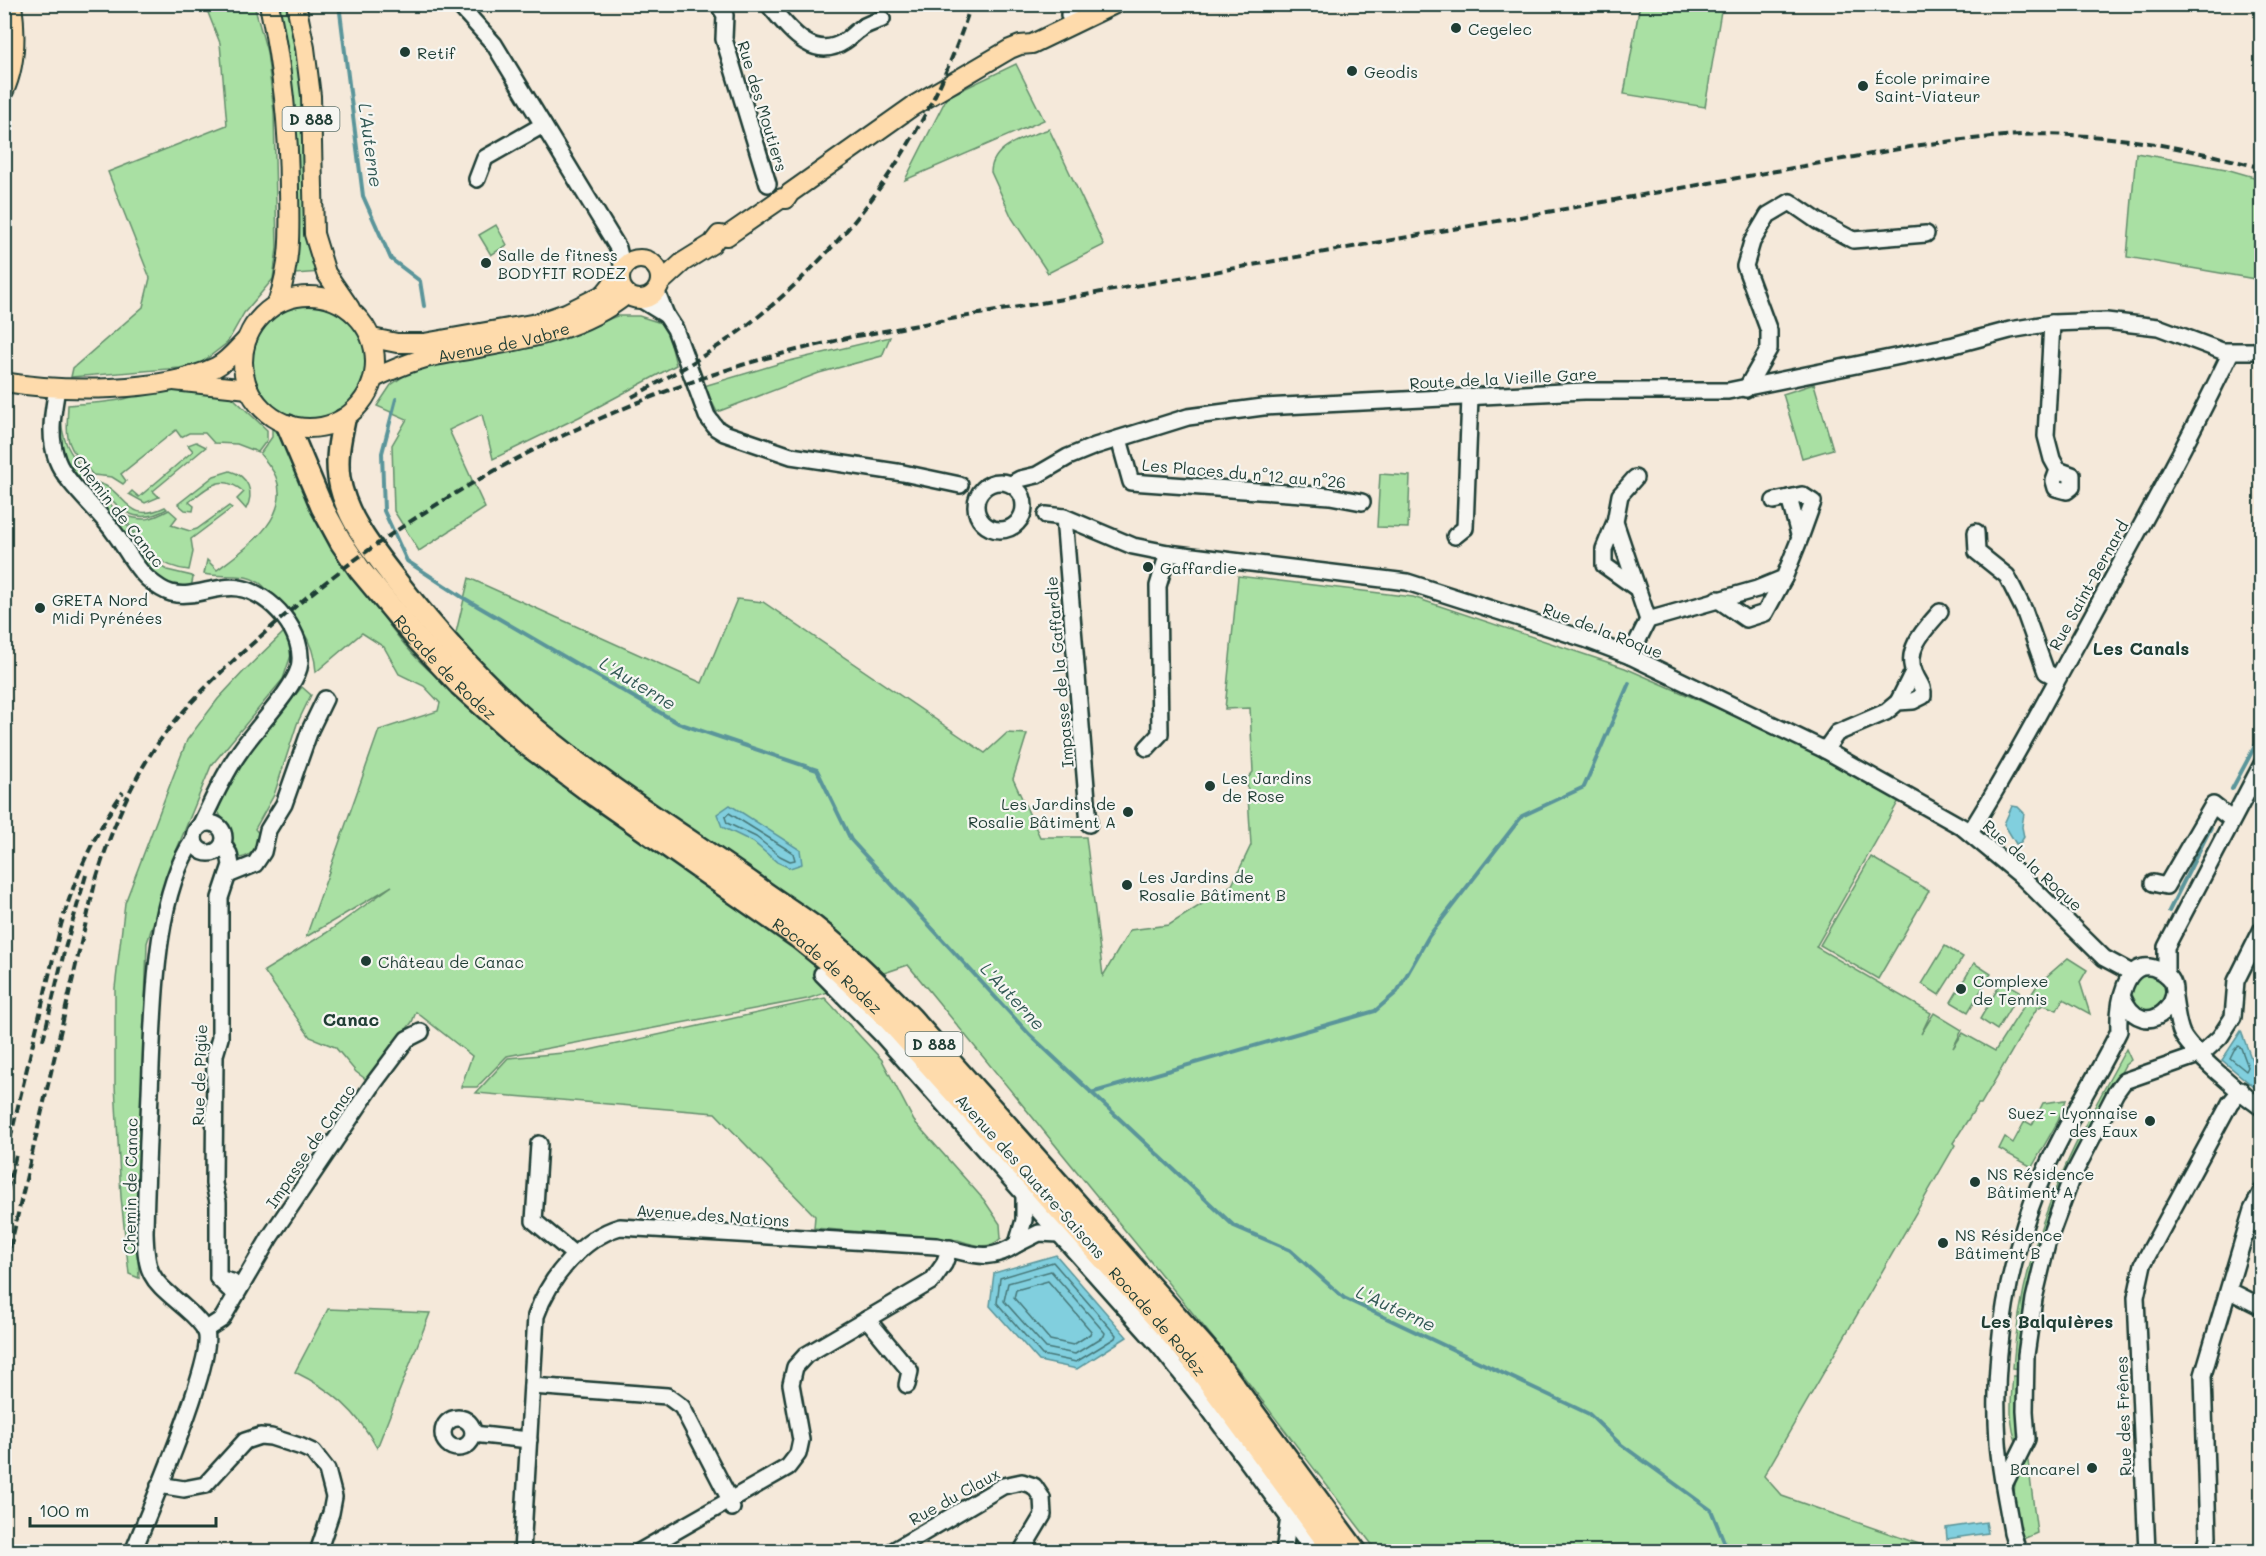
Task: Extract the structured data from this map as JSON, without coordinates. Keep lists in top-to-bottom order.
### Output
{
  "streets": {
    "highway": ["D 888", "Rocade de Rodez"],
    "main road": ["Avenue de Vabre"],
    "street": [
      "Rue des Moutiers",
      "Route de la Vieille Gare",
      "Les Places du n°12 au n°26",
      "Chemin de Canac",
      "Rue Saint-Bernard",
      "Rue de la Roque",
      "Impasse de la Gaffardie",
      "Rue de Pigüe",
      "Impasse de Canac",
      "Avenue des Quatre-Saisons",
      "Avenue des Nations",
      "Rue des Frênes",
      "Rue du Claux"
    ]
  },
  "crossings": [
    ["Rue des Moutiers", "Avenue de Vabre"],
    ["D 888", "Avenue de Vabre"],
    ["D 888", "Rocade de Rodez"],
    ["Avenue de Vabre", "Rocade de Rodez"],
    ["Route de la Vieille Gare", "Les Places du n°12 au n°26"],
    ["Route de la Vieille Gare", "Rue Saint-Bernard"],
    ["Route de la Vieille Gare", "Rue de la Roque"],
    ["Rue Saint-Bernard", "Rue de la Roque"],
    ["Rue de la Roque", "Impasse de la Gaffardie"],
    ["Rue de Pigüe", "Impasse de Canac"],
    ["Avenue des Quatre-Saisons", "Avenue des Nations"]
  ],
  "districts": ["Les Canals", "Canac", "Les Balquières"],
  "water": ["L'Auterne"],
  "places": [
    "Cegelec",
    "Retif",
    "Geodis",
    "École primaire Saint-Viateur",
    "Salle de fitness BODYFIT RODEZ",
    "Gaffardie",
    "GRETA Nord Midi Pyrénées",
    "Les Jardins de Rose",
    "Les Jardins de Rosalie Bâtiment A",
    "Les Jardins de Rosalie Bâtiment B",
    "Château de Canac",
    "Complexe de Tennis",
    "Suez - Lyonnaise des Eaux",
    "NS Résidence Bâtiment A",
    "NS Résidence Bâtiment B",
    "Bancarel"
  ],
  "scale_bar": "100 m"
}
